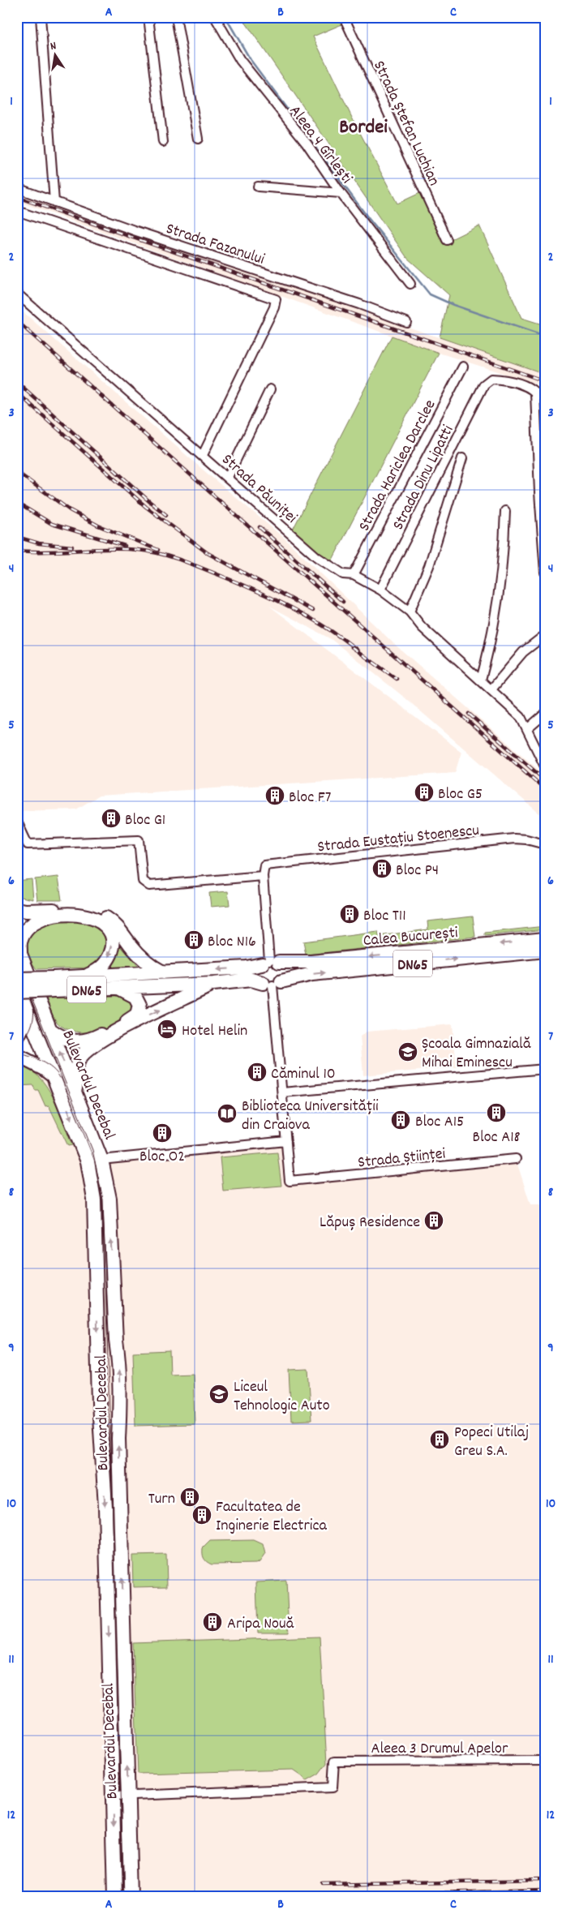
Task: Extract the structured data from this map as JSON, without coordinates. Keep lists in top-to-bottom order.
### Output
{
  "streets": {
    "main road": ["Calea București", "DN65", "Bulevardul Decebal"],
    "street": [
      "Strada Ștefan Luchian",
      "Aleea 4 Gîrlești",
      "Strada Fazanului",
      "Strada Hariclea Darclee",
      "Strada Dinu Lipatti",
      "Strada Păuniței",
      "Strada Eustațiu Stoenescu",
      "Strada Științei",
      "Aleea 3 Drumul Apelor"
    ]
  },
  "crossings": [
    ["Strada Hariclea Darclee", "Strada Păuniței"],
    ["Strada Dinu Lipatti", "Strada Păuniței"],
    ["Bulevardul Decebal", "Aleea 3 Drumul Apelor"]
  ],
  "districts": ["Bordei"],
  "places": {
    "building": [
      "Bloc G5",
      "Bloc F7",
      "Bloc G1",
      "Bloc P4",
      "Bloc T11",
      "Bloc N16",
      "Căminul 10",
      "Bloc A18",
      "Bloc A15",
      "Bloc O2",
      "Lăpuș Residence",
      "Popeci Utilaj Greu S.A.",
      "Turn",
      "Facultatea de Inginerie Electrica",
      "Aripa Nouă"
    ],
    "hotel": ["Hotel Helin"],
    "school or university": ["Școala Gimnazială Mihai Eminescu", "Liceul Tehnologic Auto"],
    "library": ["Biblioteca Universității din Craiova"]
  },
  "north": "top",
  "grid": {
    "columns": ["A", "B", "C"],
    "rows": [
      "1",
      "2",
      "3",
      "4",
      "5",
      "6",
      "7",
      "8",
      "9",
      "10",
      "11",
      "12"
    ]
  }
}
